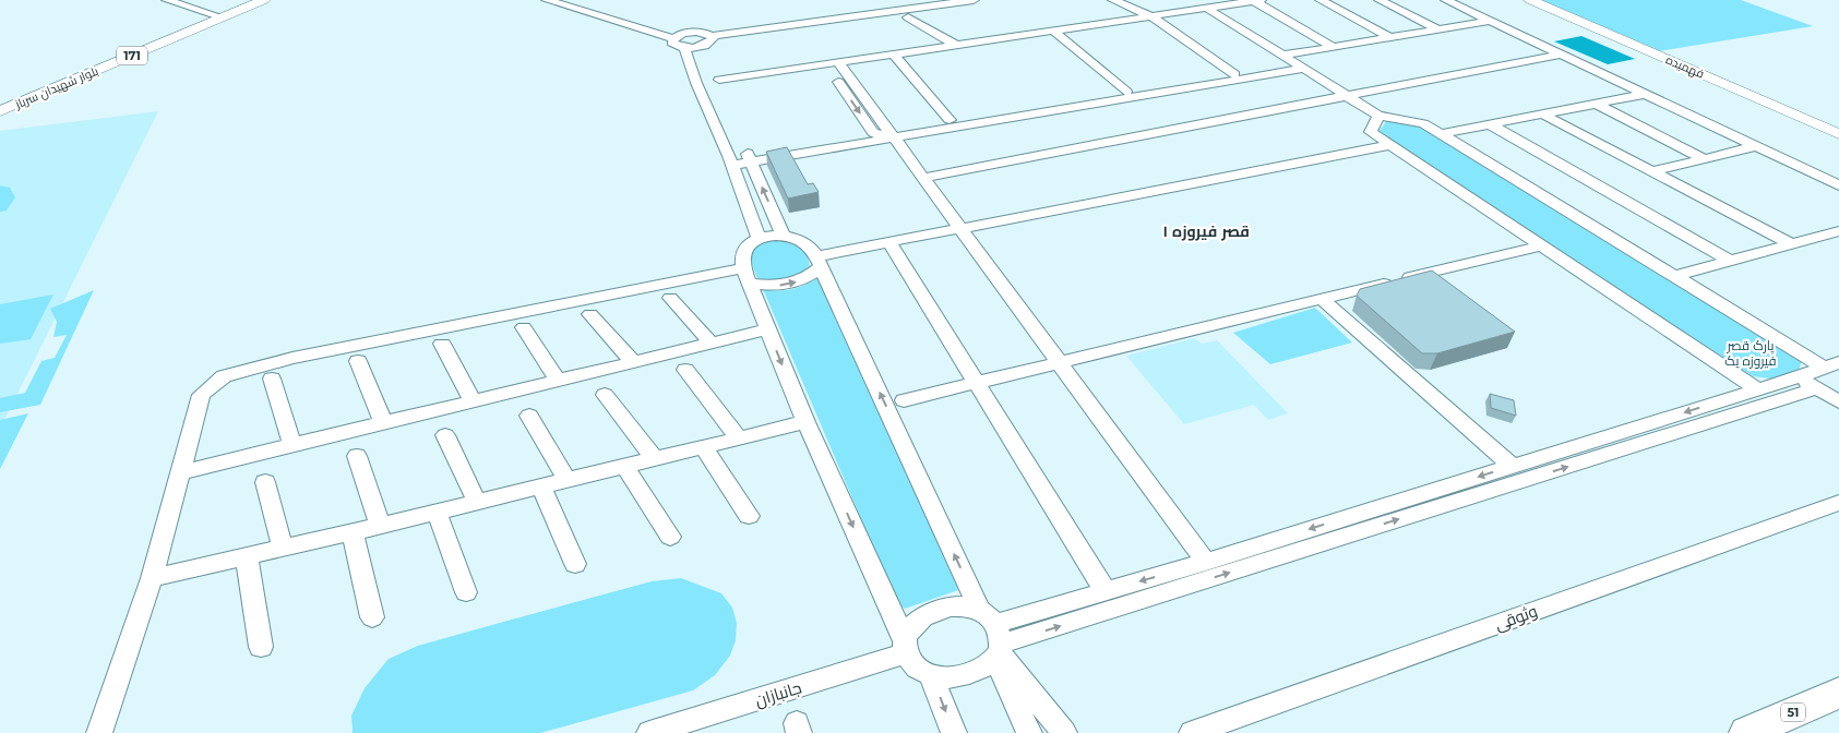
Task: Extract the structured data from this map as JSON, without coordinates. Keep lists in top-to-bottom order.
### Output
{
  "streets": {
    "highway": ["51"],
    "main road": ["171", "فهمیده", "بلوار شهیدان سرباز"],
    "street": ["وثوقی", "جانبازان"]
  },
  "districts": ["قصر فیروزه ۱"],
  "parks": ["پارک قصر فیروزه یک"]
}
